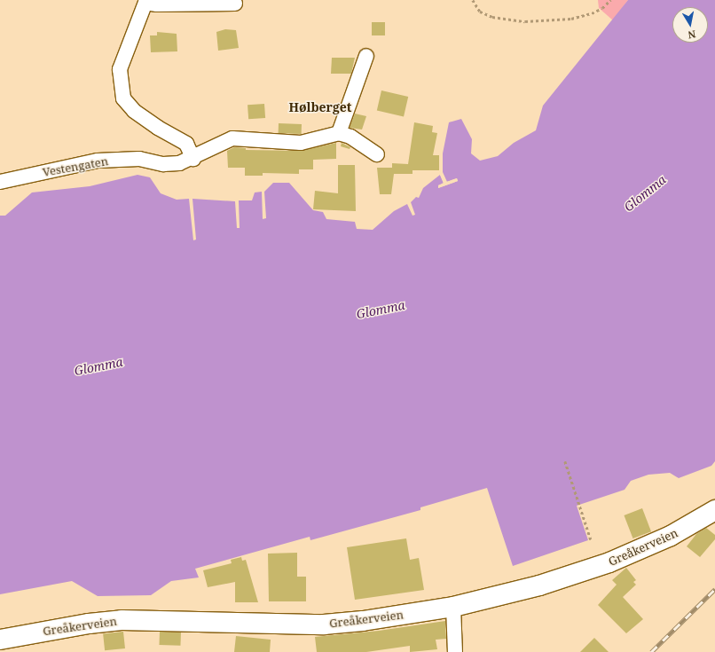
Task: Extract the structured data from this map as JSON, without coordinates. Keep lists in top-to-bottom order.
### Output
{
  "streets": {
    "main road": ["Greåkerveien"],
    "street": ["Vestengaten"]
  },
  "districts": ["Hølberget"],
  "water": ["Glomma"],
  "north": "bottom"
}
